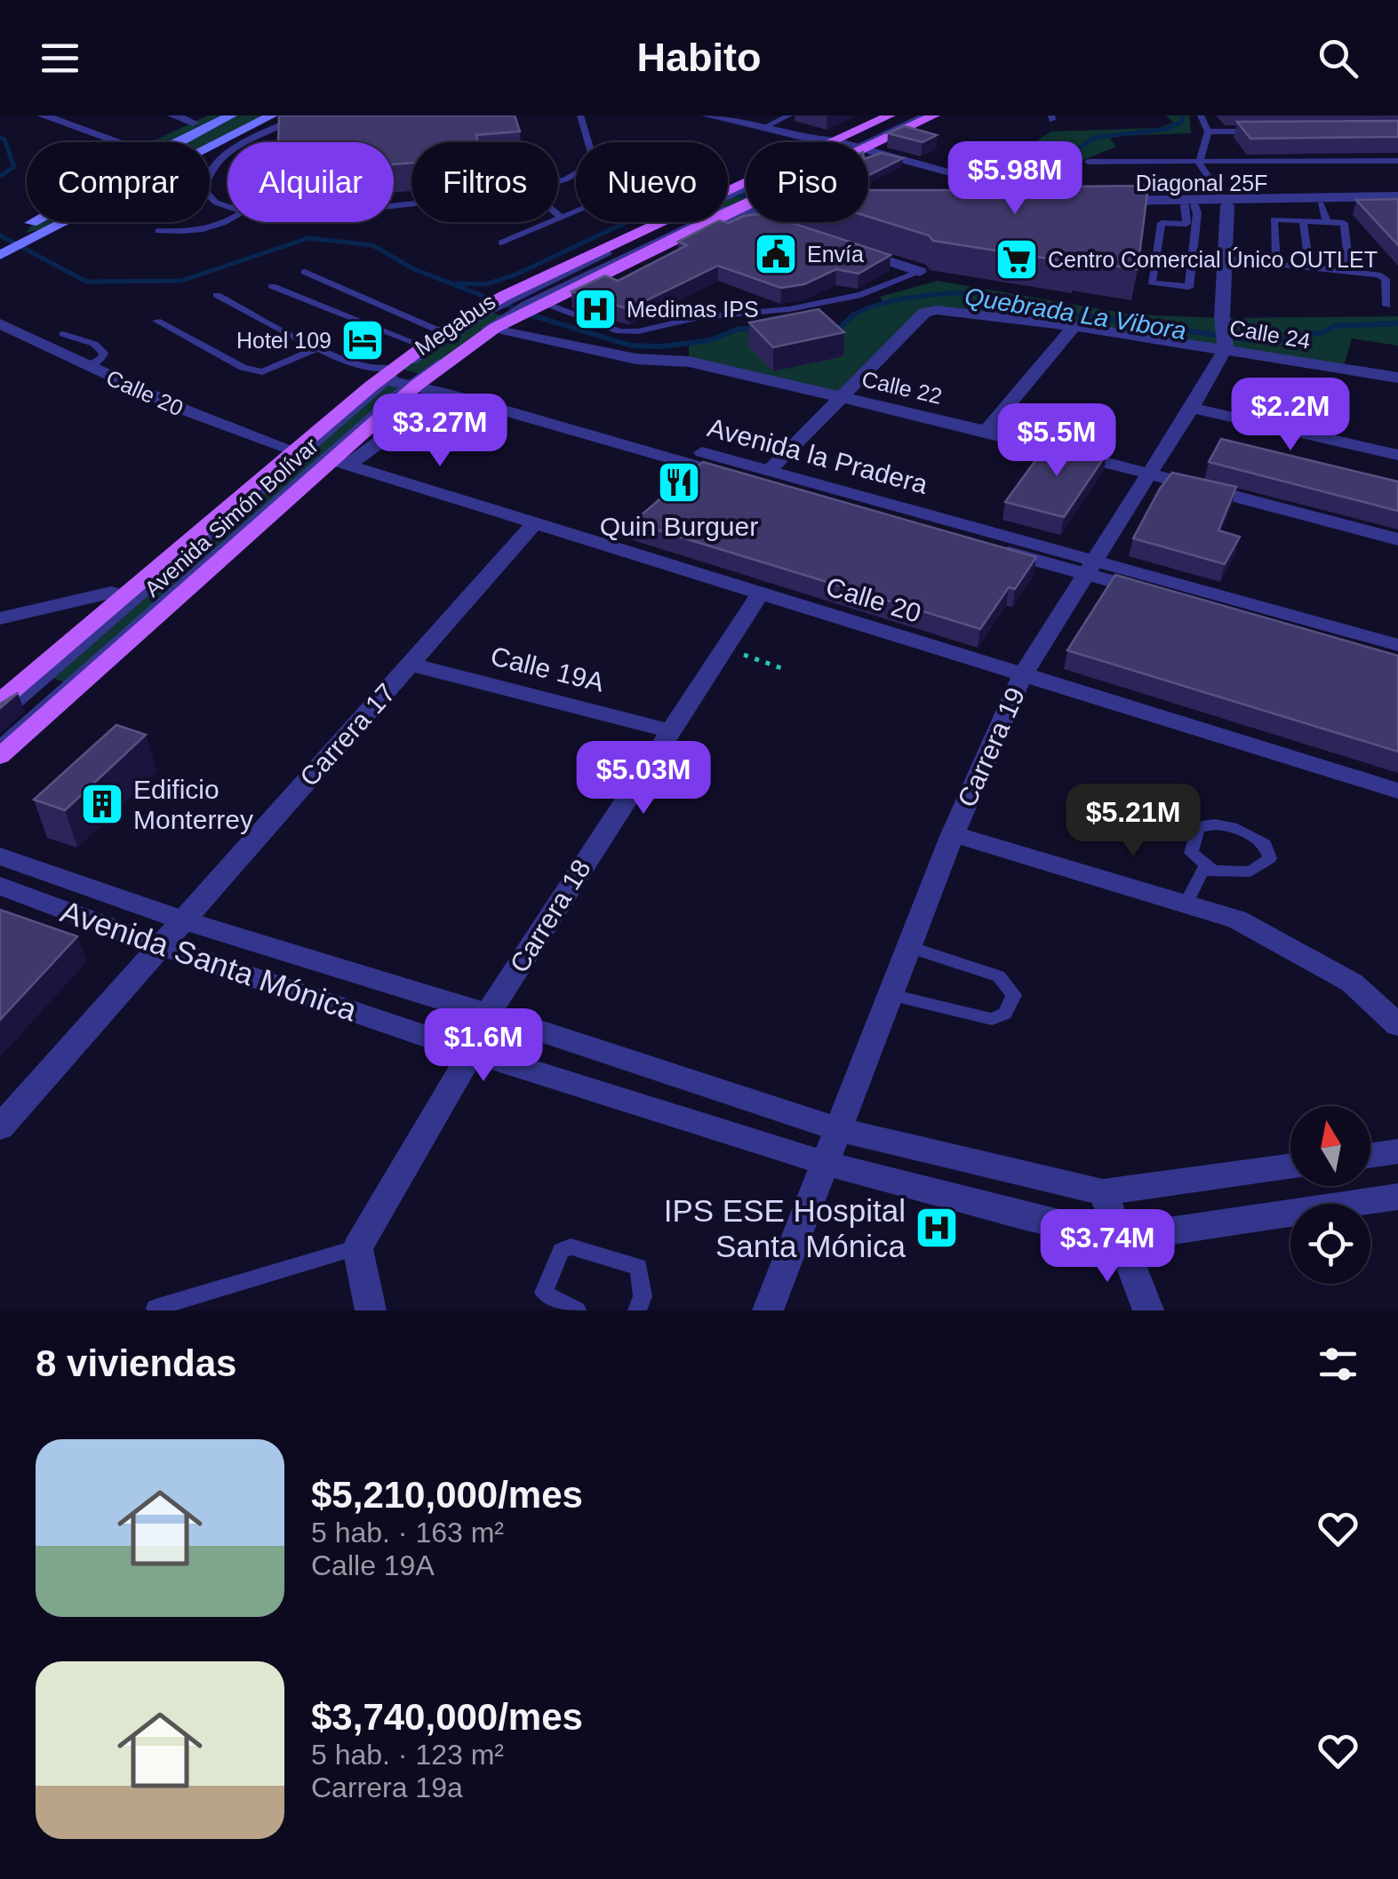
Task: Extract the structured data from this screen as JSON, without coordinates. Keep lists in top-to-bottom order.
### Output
{
  "streets": {
    "main road": ["Avenida Simón Bolívar"],
    "street": [
      "Diagonal 25F",
      "Calle 24",
      "Calle 22",
      "Calle 20",
      "Avenida la Pradera",
      "Calle 19A",
      "Carrera 17",
      "Carrera 19",
      "Carrera 18",
      "Avenida Santa Mónica"
    ],
    "lane": ["Megabus"]
  },
  "crossings": [
    ["Diagonal 25F", "Carrera 19"],
    ["Megabus", "Calle 22"],
    ["Megabus", "Avenida la Pradera"],
    ["Megabus", "Avenida Simón Bolívar"],
    ["Calle 24", "Calle 22"],
    ["Calle 24", "Carrera 19"],
    ["Calle 22", "Avenida Simón Bolívar"],
    ["Calle 22", "Carrera 19"],
    ["Calle 20", "Avenida Simón Bolívar"],
    ["Calle 20", "Carrera 17"],
    ["Calle 20", "Carrera 19"],
    ["Calle 20", "Carrera 18"],
    ["Avenida la Pradera", "Avenida Simón Bolívar"],
    ["Avenida la Pradera", "Carrera 19"],
    ["Calle 19A", "Carrera 17"],
    ["Calle 19A", "Carrera 18"],
    ["Carrera 17", "Avenida Santa Mónica"],
    ["Carrera 19", "Avenida Santa Mónica"],
    ["Carrera 18", "Avenida Santa Mónica"]
  ],
  "water": ["Quebrada La Vibora"],
  "places": {
    "public building": ["Envía"],
    "supermarket": ["Centro Comercial Único OUTLET"],
    "hospital": ["Medimas IPS", "IPS ESE Hospital Santa Mónica"],
    "hotel": ["Hotel 109"],
    "restaurant": ["Quin Burguer"],
    "building": ["Edificio Monterrey"]
  },
  "north": "top",
  "page": {
    "header": "Habito",
    "price": [
      "$5.98M",
      "$2.2M",
      "$3.27M",
      "$5.5M",
      "$5.03M",
      "$5.21M",
      "$1.6M",
      "$3.74M"
    ],
    "chip": [
      "Comprar",
      "Alquilar",
      "Filtros",
      "Nuevo",
      "Piso"
    ],
    "heading": "8 viviendas",
    "list": [
      {
        "name": "$5,210,000/mes",
        "note": "5 hab. · 163 m² · Calle 19A"
      },
      {
        "name": "$3,740,000/mes",
        "note": "5 hab. · 123 m² · Carrera 19a"
      }
    ]
  }
}
